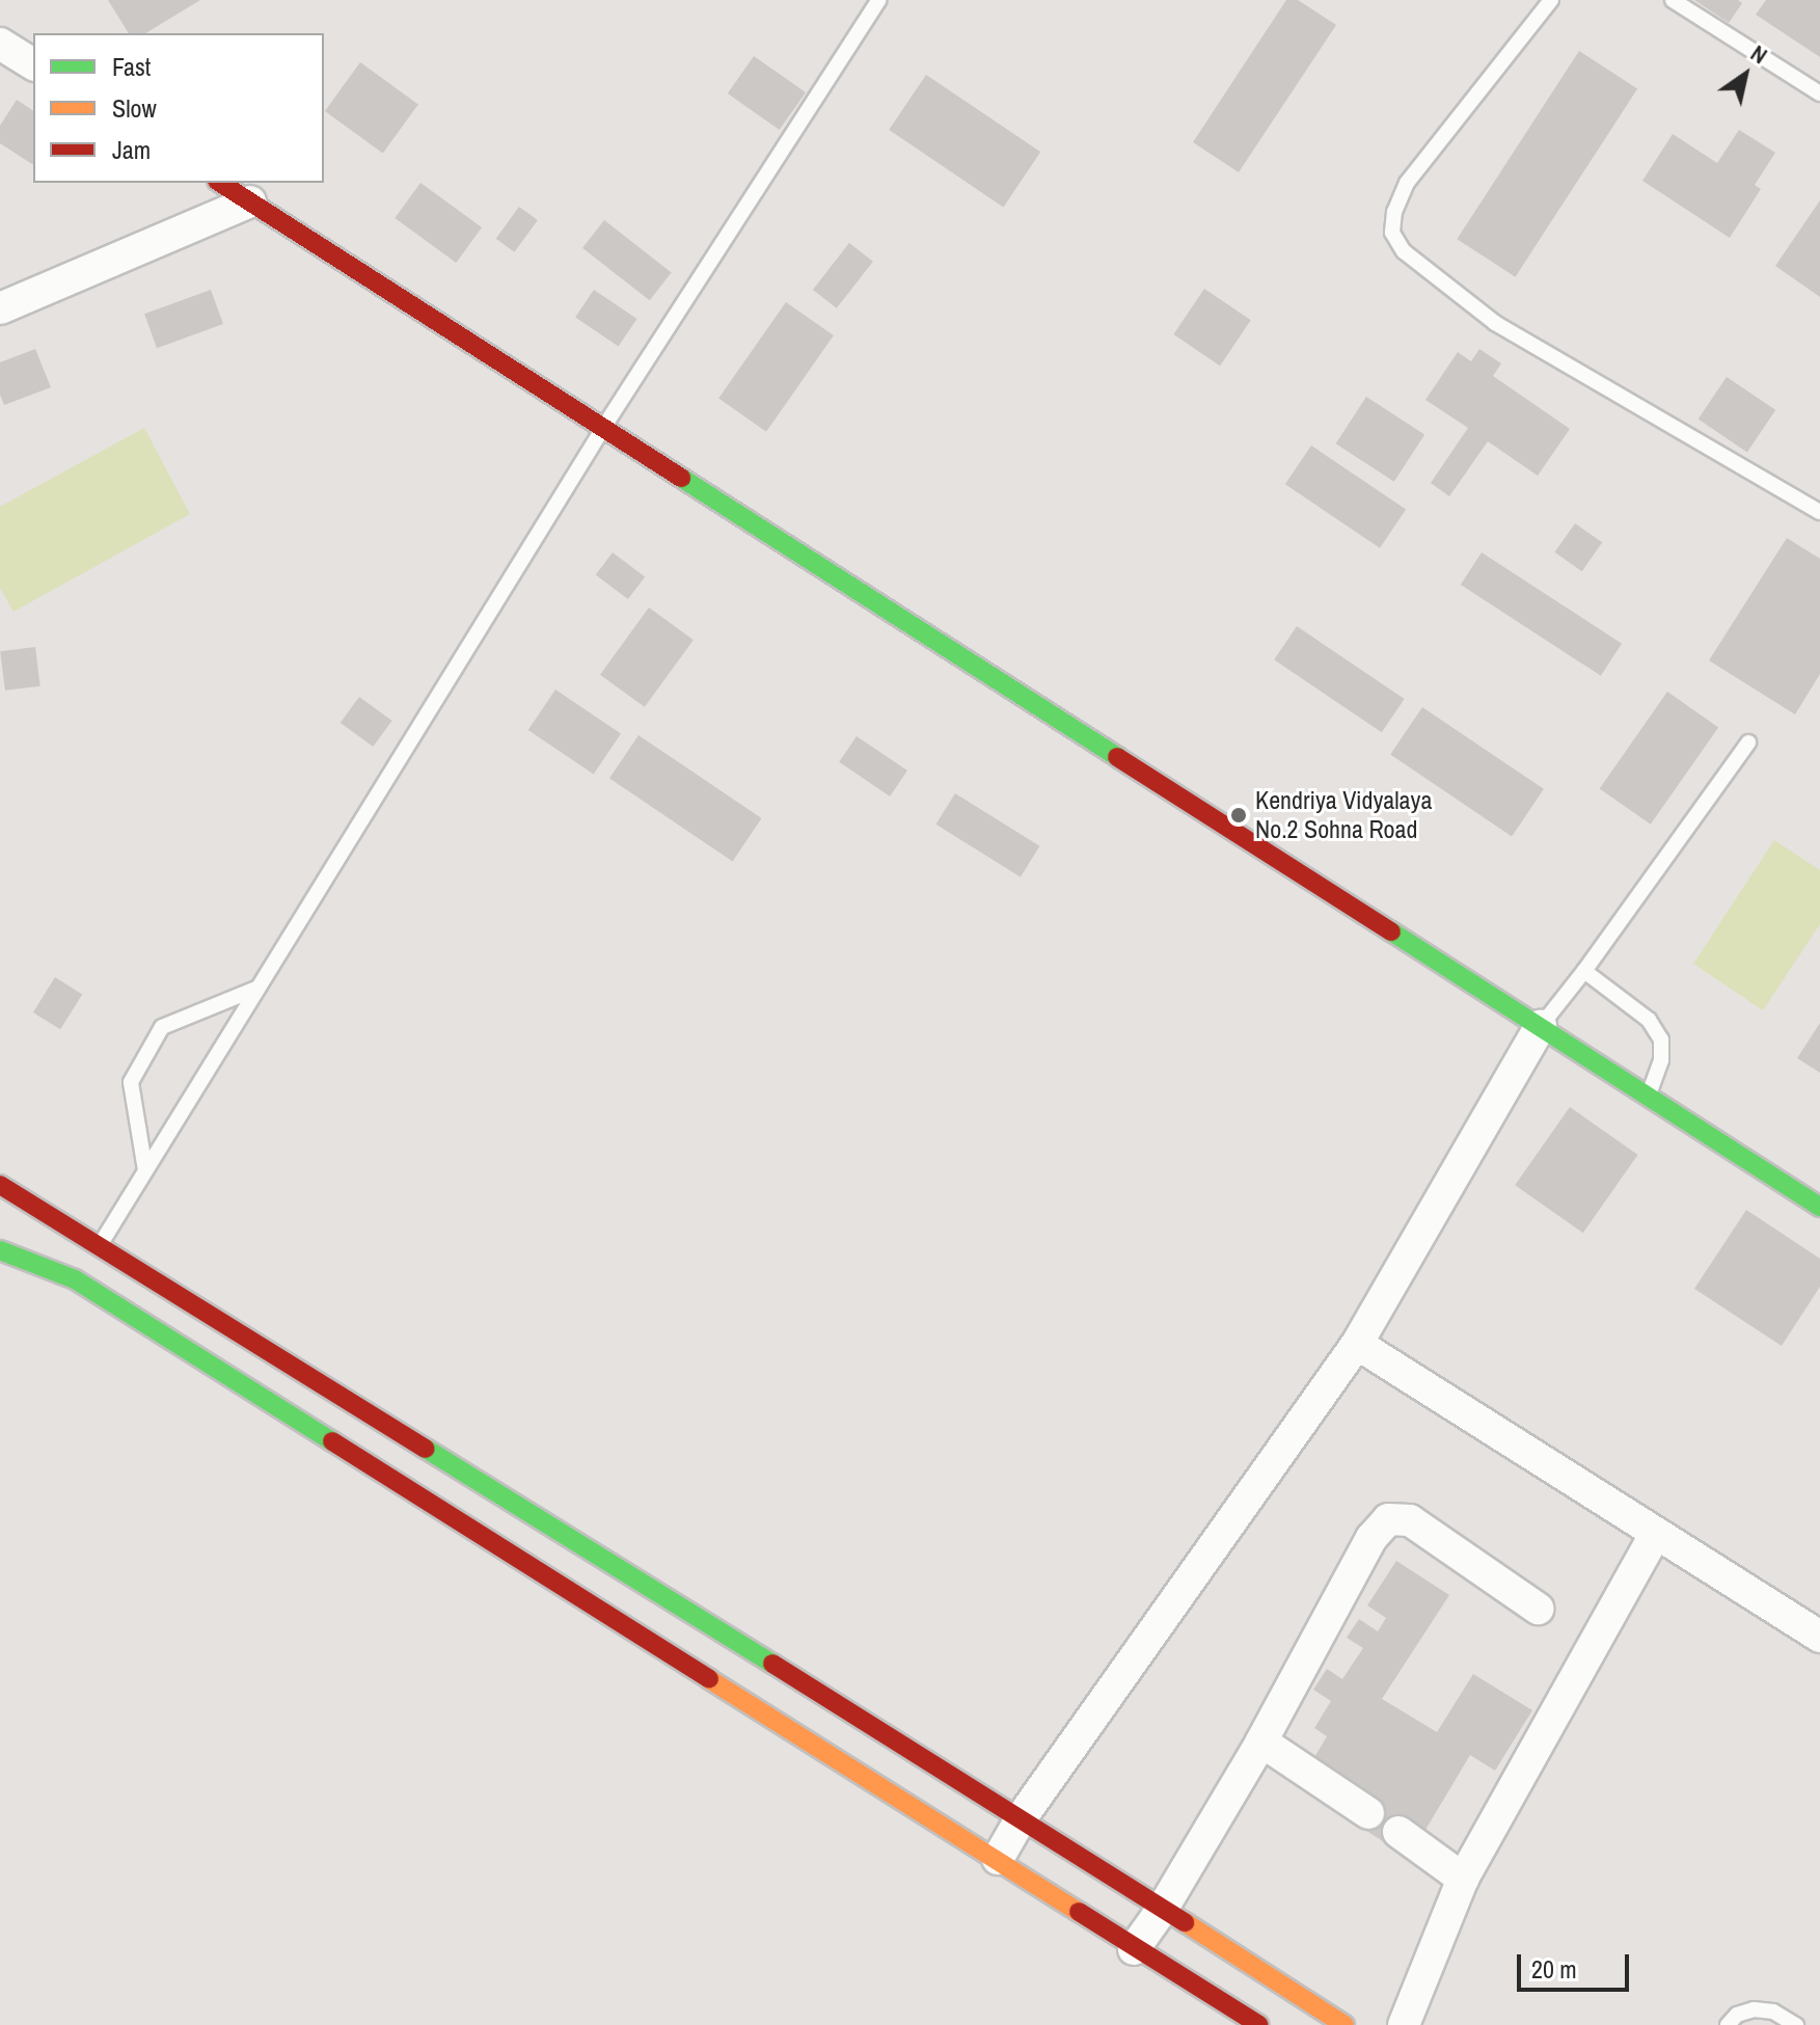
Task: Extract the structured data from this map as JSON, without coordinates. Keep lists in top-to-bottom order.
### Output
{
  "places": ["Kendriya Vidyalaya No.2 Sohna Road"],
  "legend": ["Fast", "Slow", "Jam"],
  "scale_bar": "20 m",
  "north": "top right"
}
